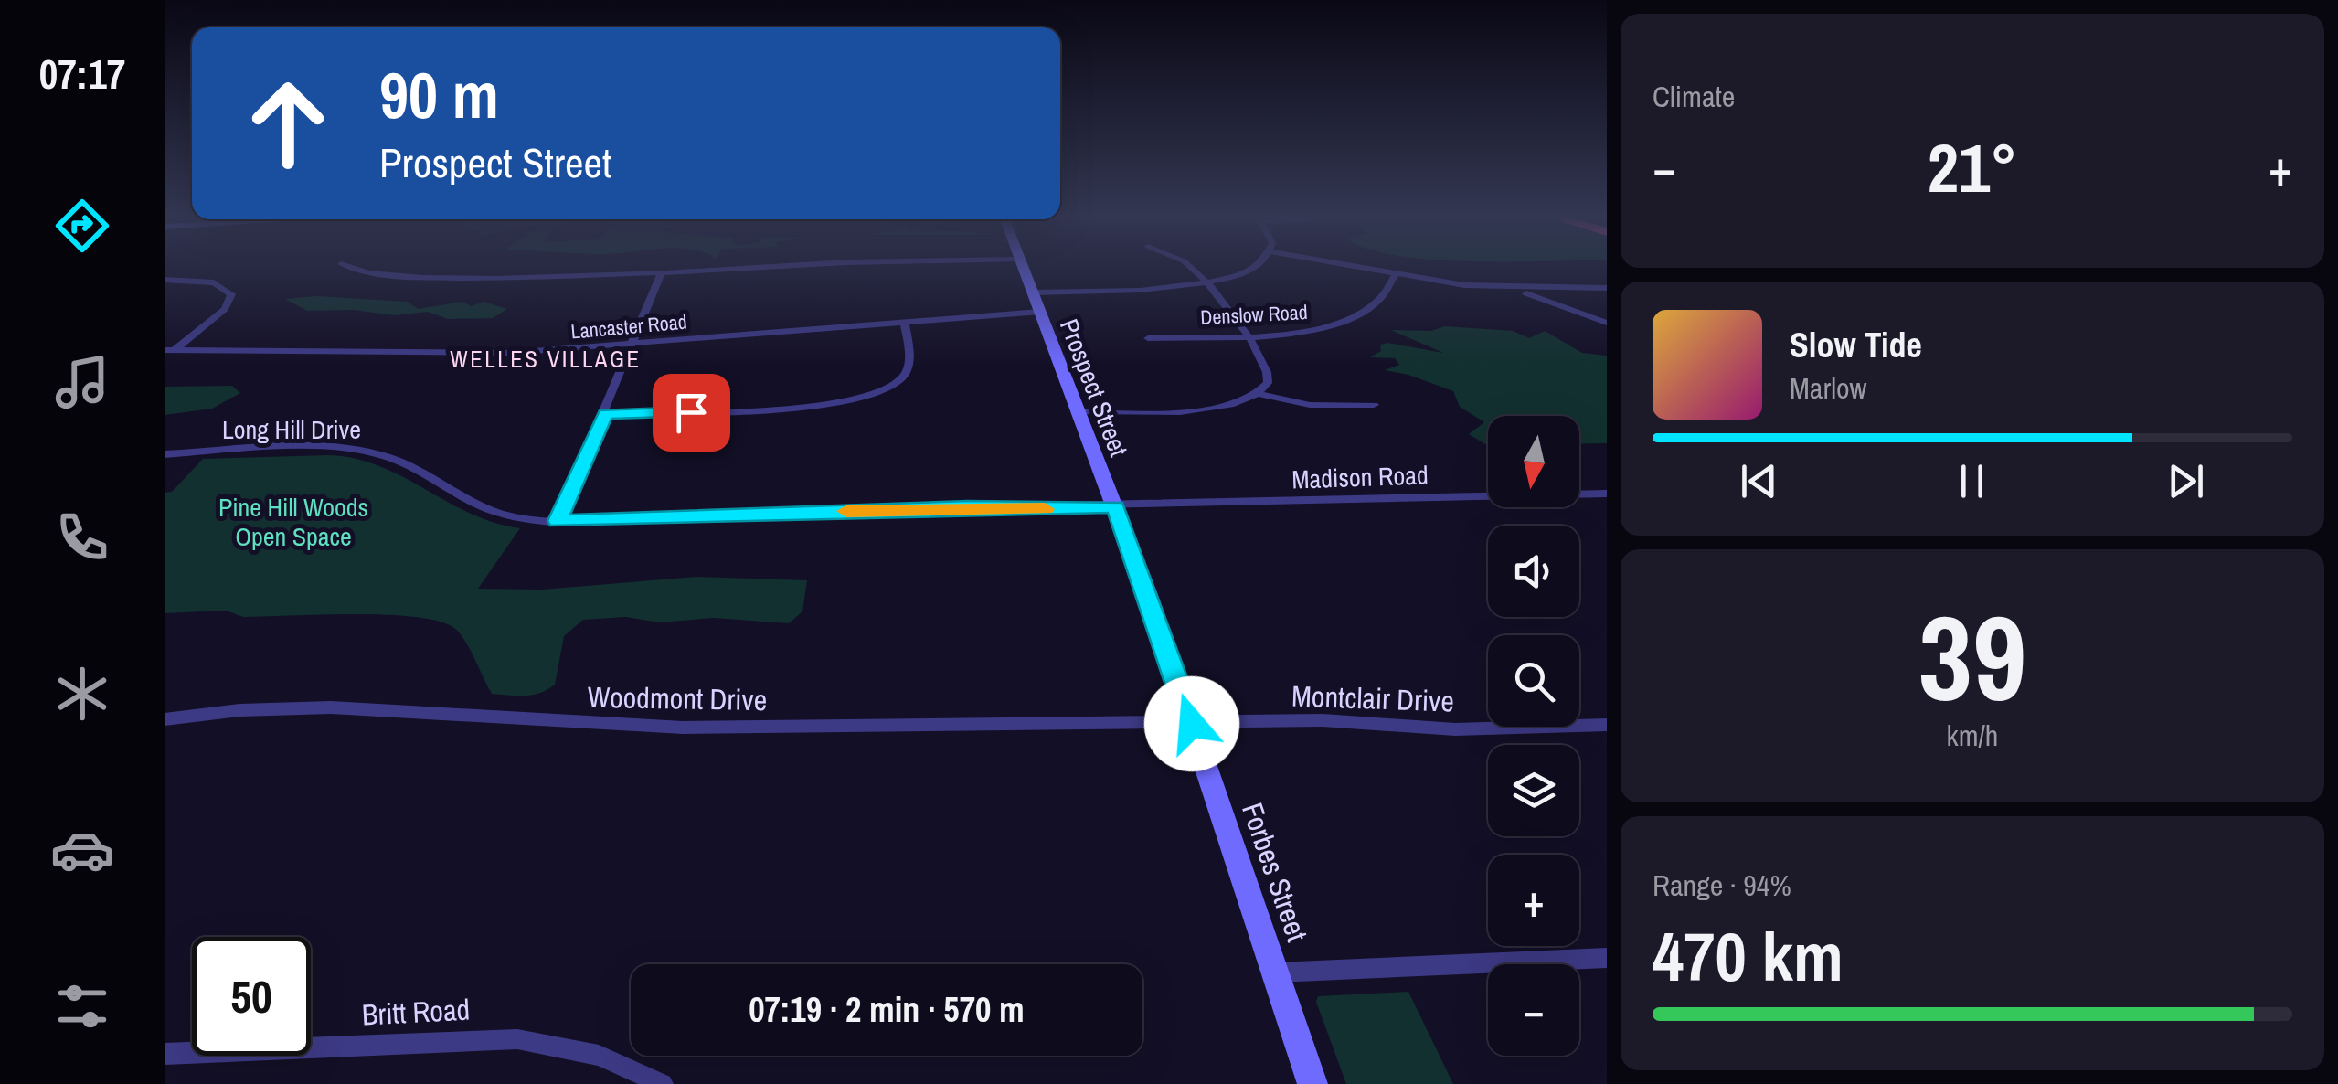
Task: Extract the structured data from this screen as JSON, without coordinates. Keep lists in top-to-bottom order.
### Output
{
  "streets": {
    "main road": ["Prospect Street", "Forbes Street"],
    "street": [
      "Denslow Road",
      "Lancaster Road",
      "Long Hill Drive",
      "Madison Road",
      "Woodmont Drive",
      "Montclair Drive",
      "Britt Road"
    ]
  },
  "crossings": [
    ["Lancaster Road", "Prospect Street"],
    ["Prospect Street", "Long Hill Drive"],
    ["Prospect Street", "Madison Road"],
    ["Prospect Street", "Forbes Street"],
    ["Long Hill Drive", "Madison Road"],
    ["Woodmont Drive", "Montclair Drive"],
    ["Woodmont Drive", "Forbes Street"],
    ["Montclair Drive", "Forbes Street"]
  ],
  "districts": ["WELLES VILLAGE"],
  "parks": ["Pine Hill Woods Open Space"],
  "north": "bottom",
  "page": {
    "tabs": "07:17",
    "tile": [
      "Climate",
      ["39", "km/h"],
      ["Range · 94%", "470 km"]
    ],
    "turn": ["90 m", "Prospect Street"],
    "heat": ["−", "21°", "+"],
    "song": ["Slow Tide", "Marlow"],
    "map_buttons": ["+", "−"],
    "limit": "50",
    "trip": "07:19 · 2 min · 570 m"
  }
}
